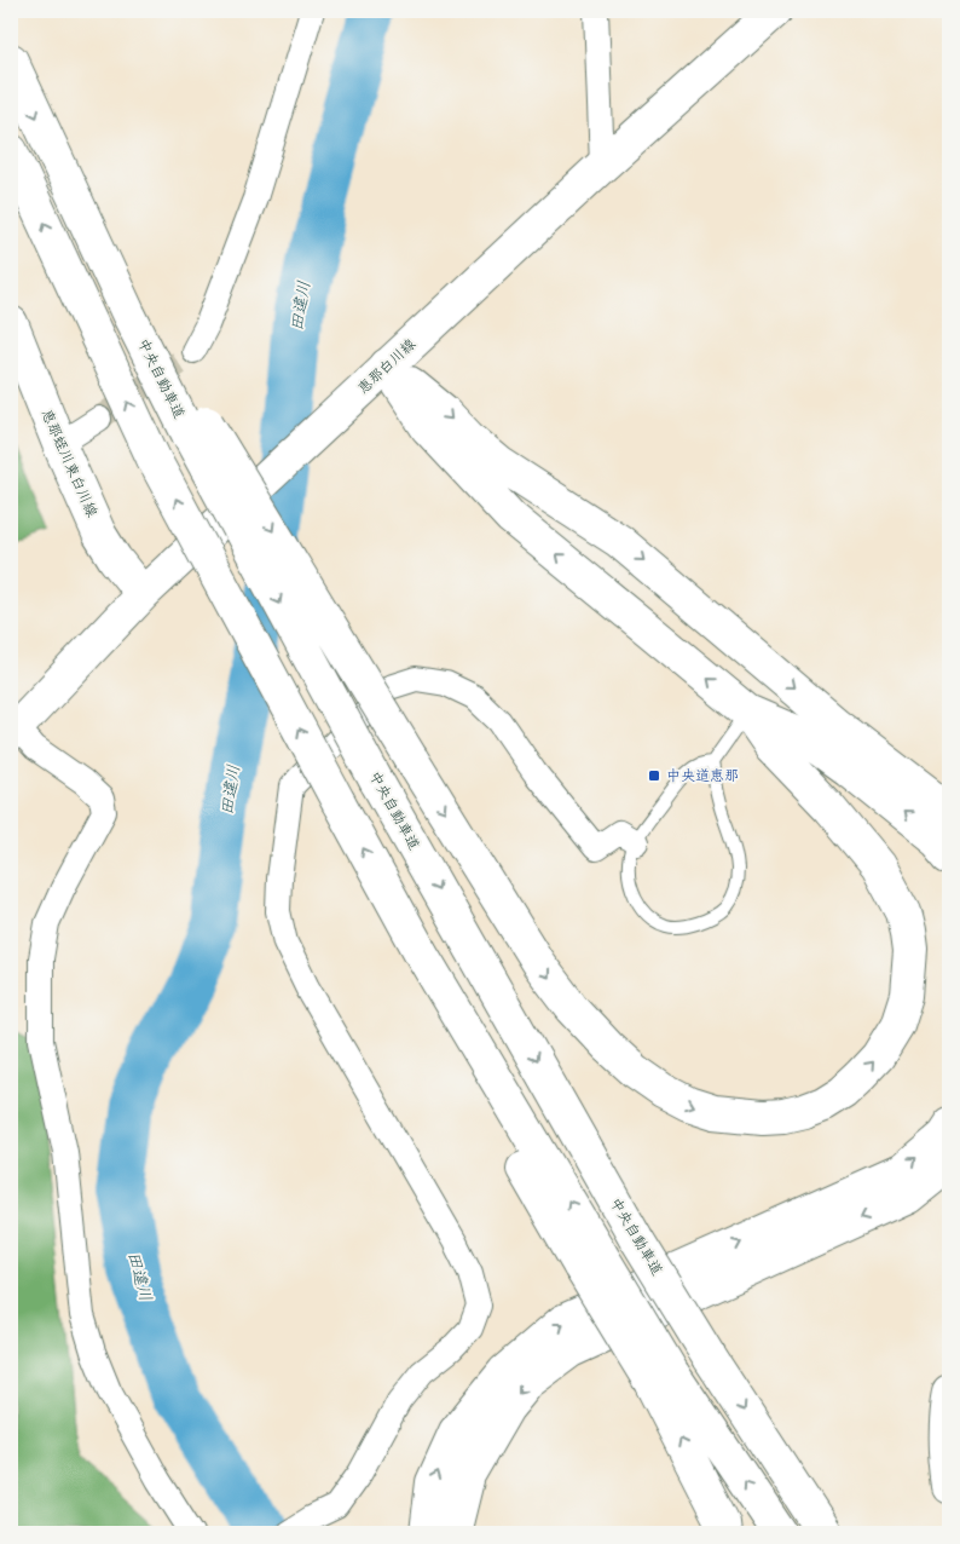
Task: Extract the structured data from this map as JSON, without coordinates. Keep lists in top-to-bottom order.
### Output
{
  "streets": {
    "main road": ["恵那白川線", "中央自動車道", "恵那蛭川東白川線"]
  },
  "crossings": [
    ["恵那白川線", "恵那蛭川東白川線"]
  ],
  "water": ["田違川"],
  "places": {
    "transit": ["中央道恵那"]
  }
}
